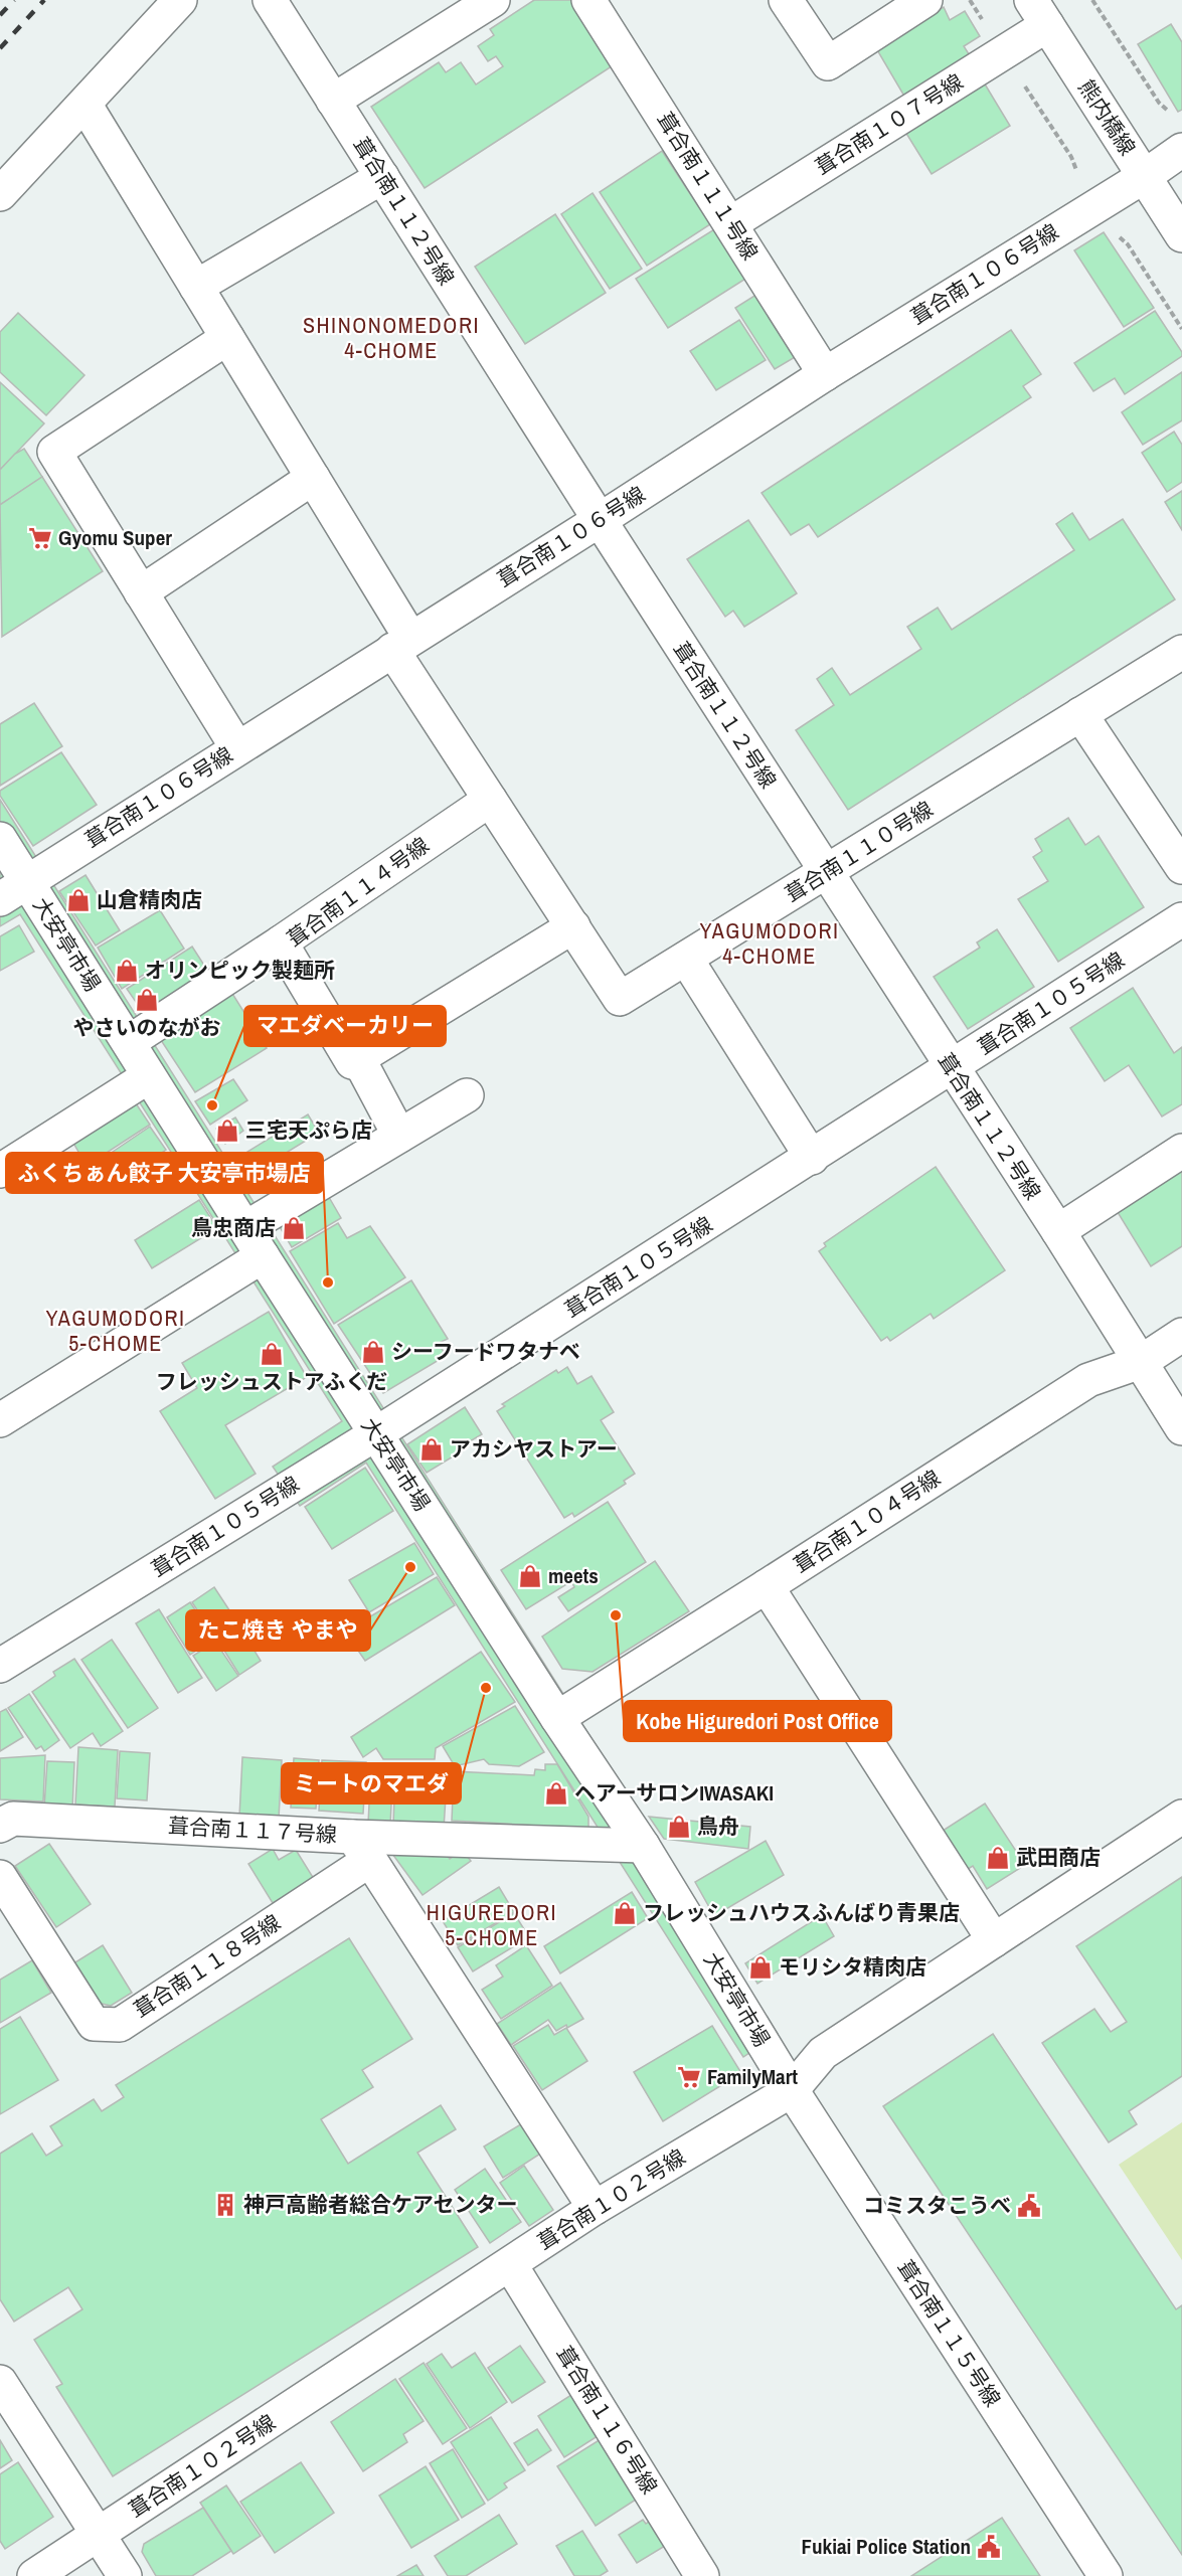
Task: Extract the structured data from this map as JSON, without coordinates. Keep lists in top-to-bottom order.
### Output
{
  "streets": {
    "street": [
      "熊内橋線",
      "葺合南１０７号線",
      "葺合南１１１号線",
      "葺合南１１２号線",
      "葺合南１０６号線",
      "葺合南１１０号線",
      "葺合南１１４号線",
      "大安亭市場",
      "葺合南１０５号線",
      "葺合南１０４号線",
      "葺合南１１７号線",
      "葺合南１１８号線",
      "葺合南１０２号線",
      "葺合南１１５号線",
      "葺合南１１６号線"
    ]
  },
  "crossings": [
    ["熊内橋線", "葺合南１０７号線"],
    ["熊内橋線", "葺合南１０６号線"],
    ["葺合南１０７号線", "葺合南１１１号線"],
    ["葺合南１１１号線", "葺合南１０６号線"],
    ["葺合南１１２号線", "葺合南１０６号線"],
    ["葺合南１１２号線", "葺合南１１０号線"],
    ["葺合南１１２号線", "葺合南１０５号線"],
    ["葺合南１１２号線", "葺合南１０４号線"],
    ["葺合南１０６号線", "葺合南１１０号線"],
    ["葺合南１０６号線", "大安亭市場"],
    ["葺合南１１０号線", "葺合南１１４号線"],
    ["大安亭市場", "葺合南１０５号線"],
    ["大安亭市場", "葺合南１０４号線"],
    ["大安亭市場", "葺合南１１７号線"],
    ["大安亭市場", "葺合南１０２号線"],
    ["大安亭市場", "葺合南１１５号線"],
    ["葺合南１１７号線", "葺合南１１８号線"],
    ["葺合南１０２号線", "葺合南１１５号線"],
    ["葺合南１０２号線", "葺合南１１６号線"]
  ],
  "districts": [
    "SHINONOMEDORI 4-CHOME",
    "YAGUMODORI 4-CHOME",
    "YAGUMODORI 5-CHOME",
    "HIGUREDORI 5-CHOME"
  ],
  "places": {
    "supermarket": ["Gyomu Super", "FamilyMart"],
    "shop": [
      "山倉精肉店",
      "オリンピック製麺所",
      "やさいのながお",
      "三宅天ぷら店",
      "鳥忠商店",
      "シーフードワタナベ",
      "フレッシュストアふくだ",
      "アカシヤストアー",
      "meets",
      "ヘアーサロンIWASAKI",
      "鳥舟",
      "武田商店",
      "フレッシュハウスふんばり青果店",
      "モリシタ精肉店"
    ],
    "other": [
      "マエダベーカリー",
      "ふくちぁん餃子 大安亭市場店",
      "たこ焼き やまや",
      "Kobe Higuredori Post Office",
      "ミートのマエダ"
    ],
    "building": ["神戸高齢者総合ケアセンター"],
    "public building": ["コミスタこうべ", "Fukiai Police Station"]
  }
}
